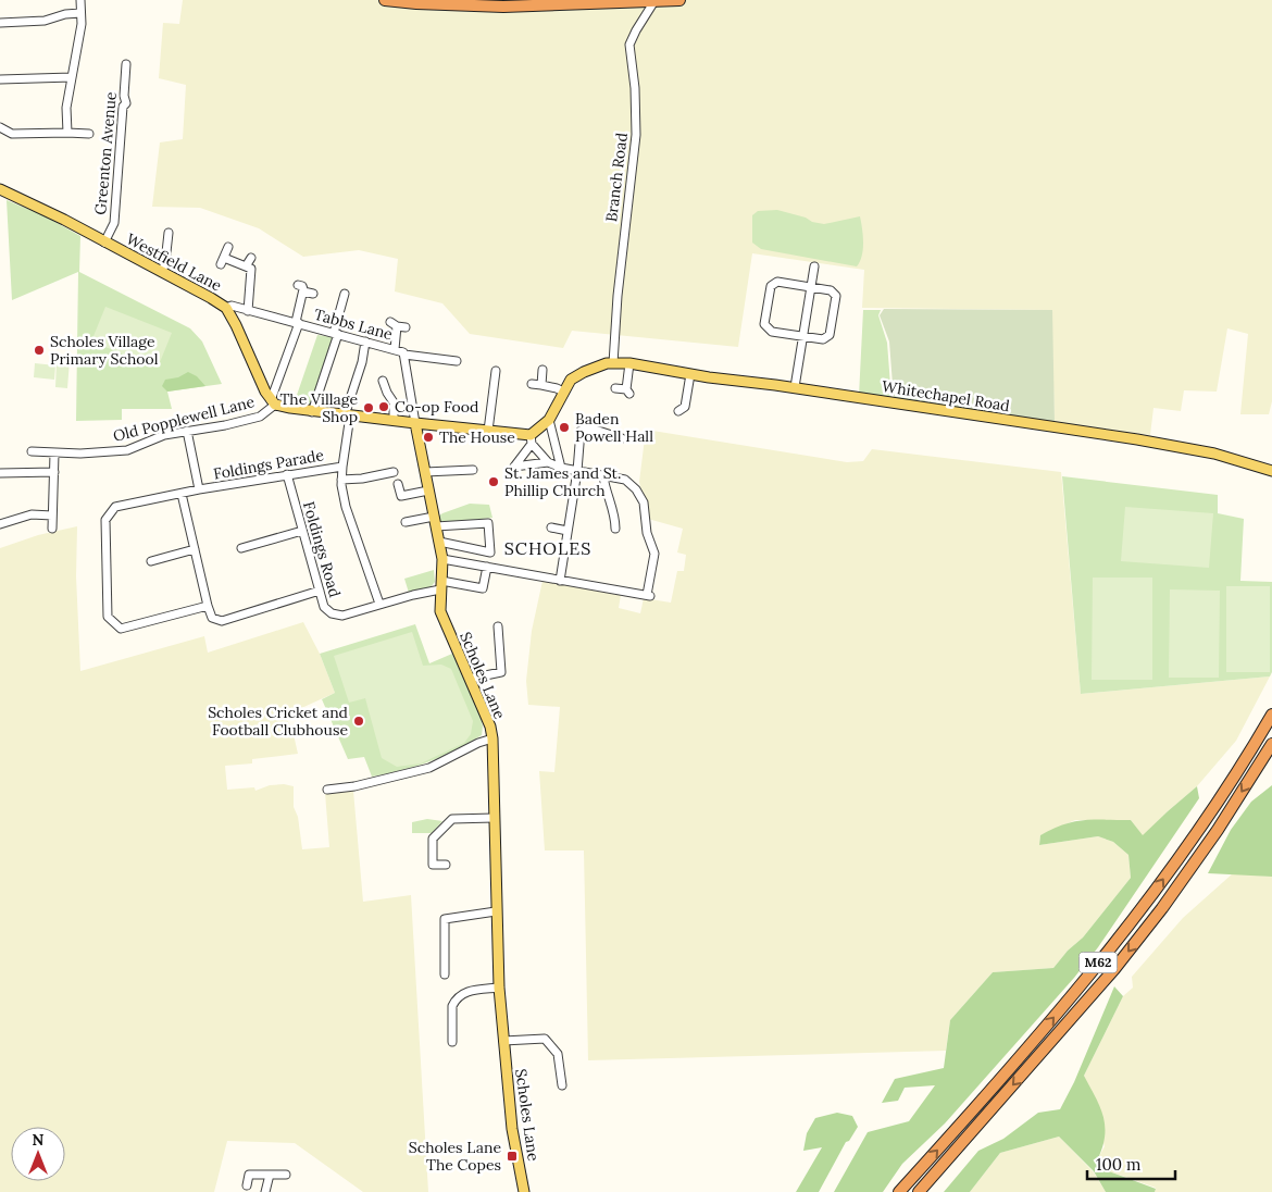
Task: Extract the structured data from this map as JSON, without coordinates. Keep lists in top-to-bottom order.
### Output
{
  "streets": {
    "highway": ["M62"],
    "main road": ["Westfield Lane", "Whitechapel Road", "Scholes Lane"],
    "street": [
      "Greenton Avenue",
      "Branch Road",
      "Tabbs Lane",
      "Old Popplewell Lane",
      "Foldings Parade",
      "Foldings Road"
    ]
  },
  "crossings": [
    ["Greenton Avenue", "Westfield Lane"],
    ["Branch Road", "Whitechapel Road"],
    ["Westfield Lane", "Tabbs Lane"],
    ["Westfield Lane", "Old Popplewell Lane"],
    ["Tabbs Lane", "Scholes Lane"],
    ["Old Popplewell Lane", "Foldings Parade"],
    ["Foldings Parade", "Foldings Road"],
    ["Foldings Road", "Scholes Lane"]
  ],
  "districts": ["SCHOLES"],
  "places": {
    "other": [
      "Scholes Village Primary School",
      "Co-op Food",
      "The Village Shop",
      "Baden Powell Hall",
      "The House",
      "St. James and St. Phillip Church",
      "Scholes Cricket and Football Clubhouse"
    ],
    "transit": ["Scholes Lane The Copes"]
  },
  "scale_bar": "100 m",
  "north": "top"
}
